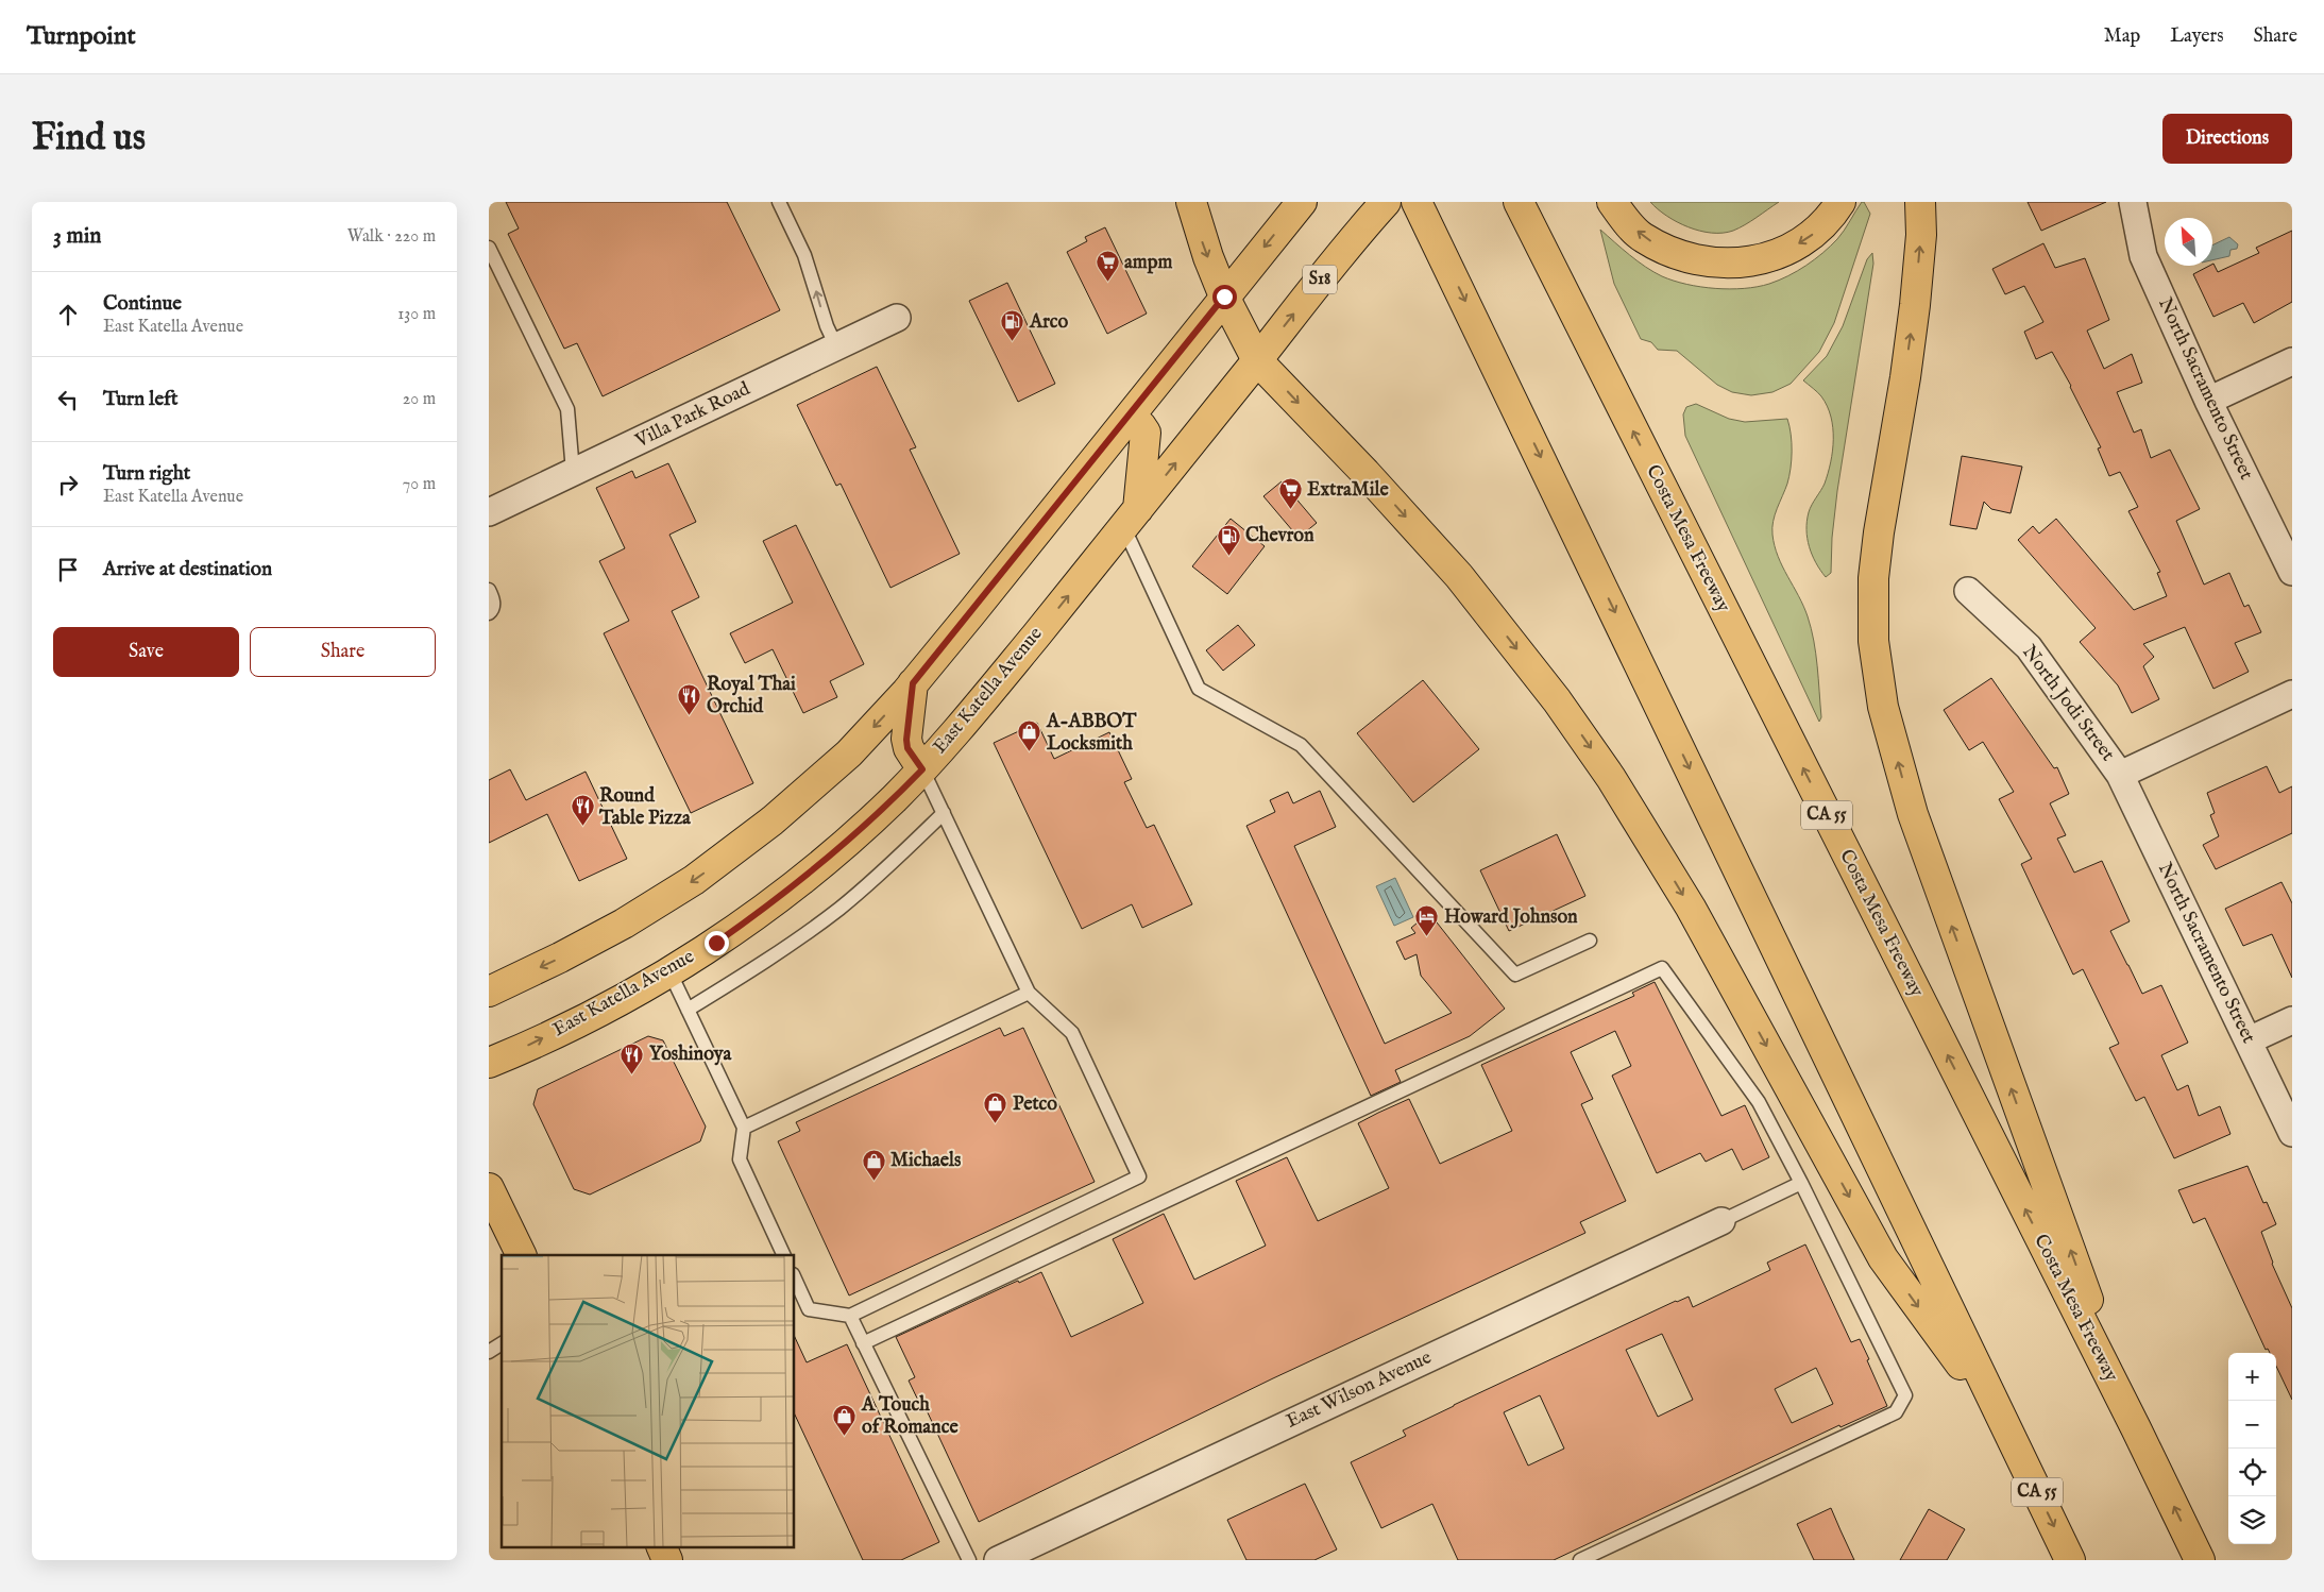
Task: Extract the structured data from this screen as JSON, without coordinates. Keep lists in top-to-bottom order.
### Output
{
  "streets": {
    "main road": [
      "S18",
      "Costa Mesa Freeway",
      "East Katella Avenue",
      "CA 55"
    ],
    "street": [
      "North Sacramento Street",
      "Villa Park Road",
      "North Jodi Street",
      "East Wilson Avenue"
    ]
  },
  "crossings": [
    ["North Sacramento Street", "North Jodi Street"]
  ],
  "places": {
    "supermarket": ["ampm", "ExtraMile"],
    "fuel station": ["Arco", "Chevron"],
    "restaurant": ["Royal Thai Orchid", "Round Table Pizza", "Yoshinoya"],
    "shop": [
      "A-ABBOT Locksmith",
      "Petco",
      "Michaels",
      "A Touch of Romance"
    ],
    "hotel": ["Howard Johnson"]
  },
  "north": "top left",
  "page": {
    "header": "Turnpoint",
    "nav": ["Map", "Layers", "Share"],
    "buttons": [
      "Directions",
      ["Save", "Share"]
    ],
    "title": "Find us",
    "heading": ["3 min", "Walk · 220 m"],
    "list": [
      ["Continue", "East Katella Avenue", "130 m"],
      ["Turn left", "20 m"],
      ["Turn right", "East Katella Avenue", "70 m"],
      "Arrive at destination"
    ],
    "map_buttons": ["+", "−"]
  }
}
